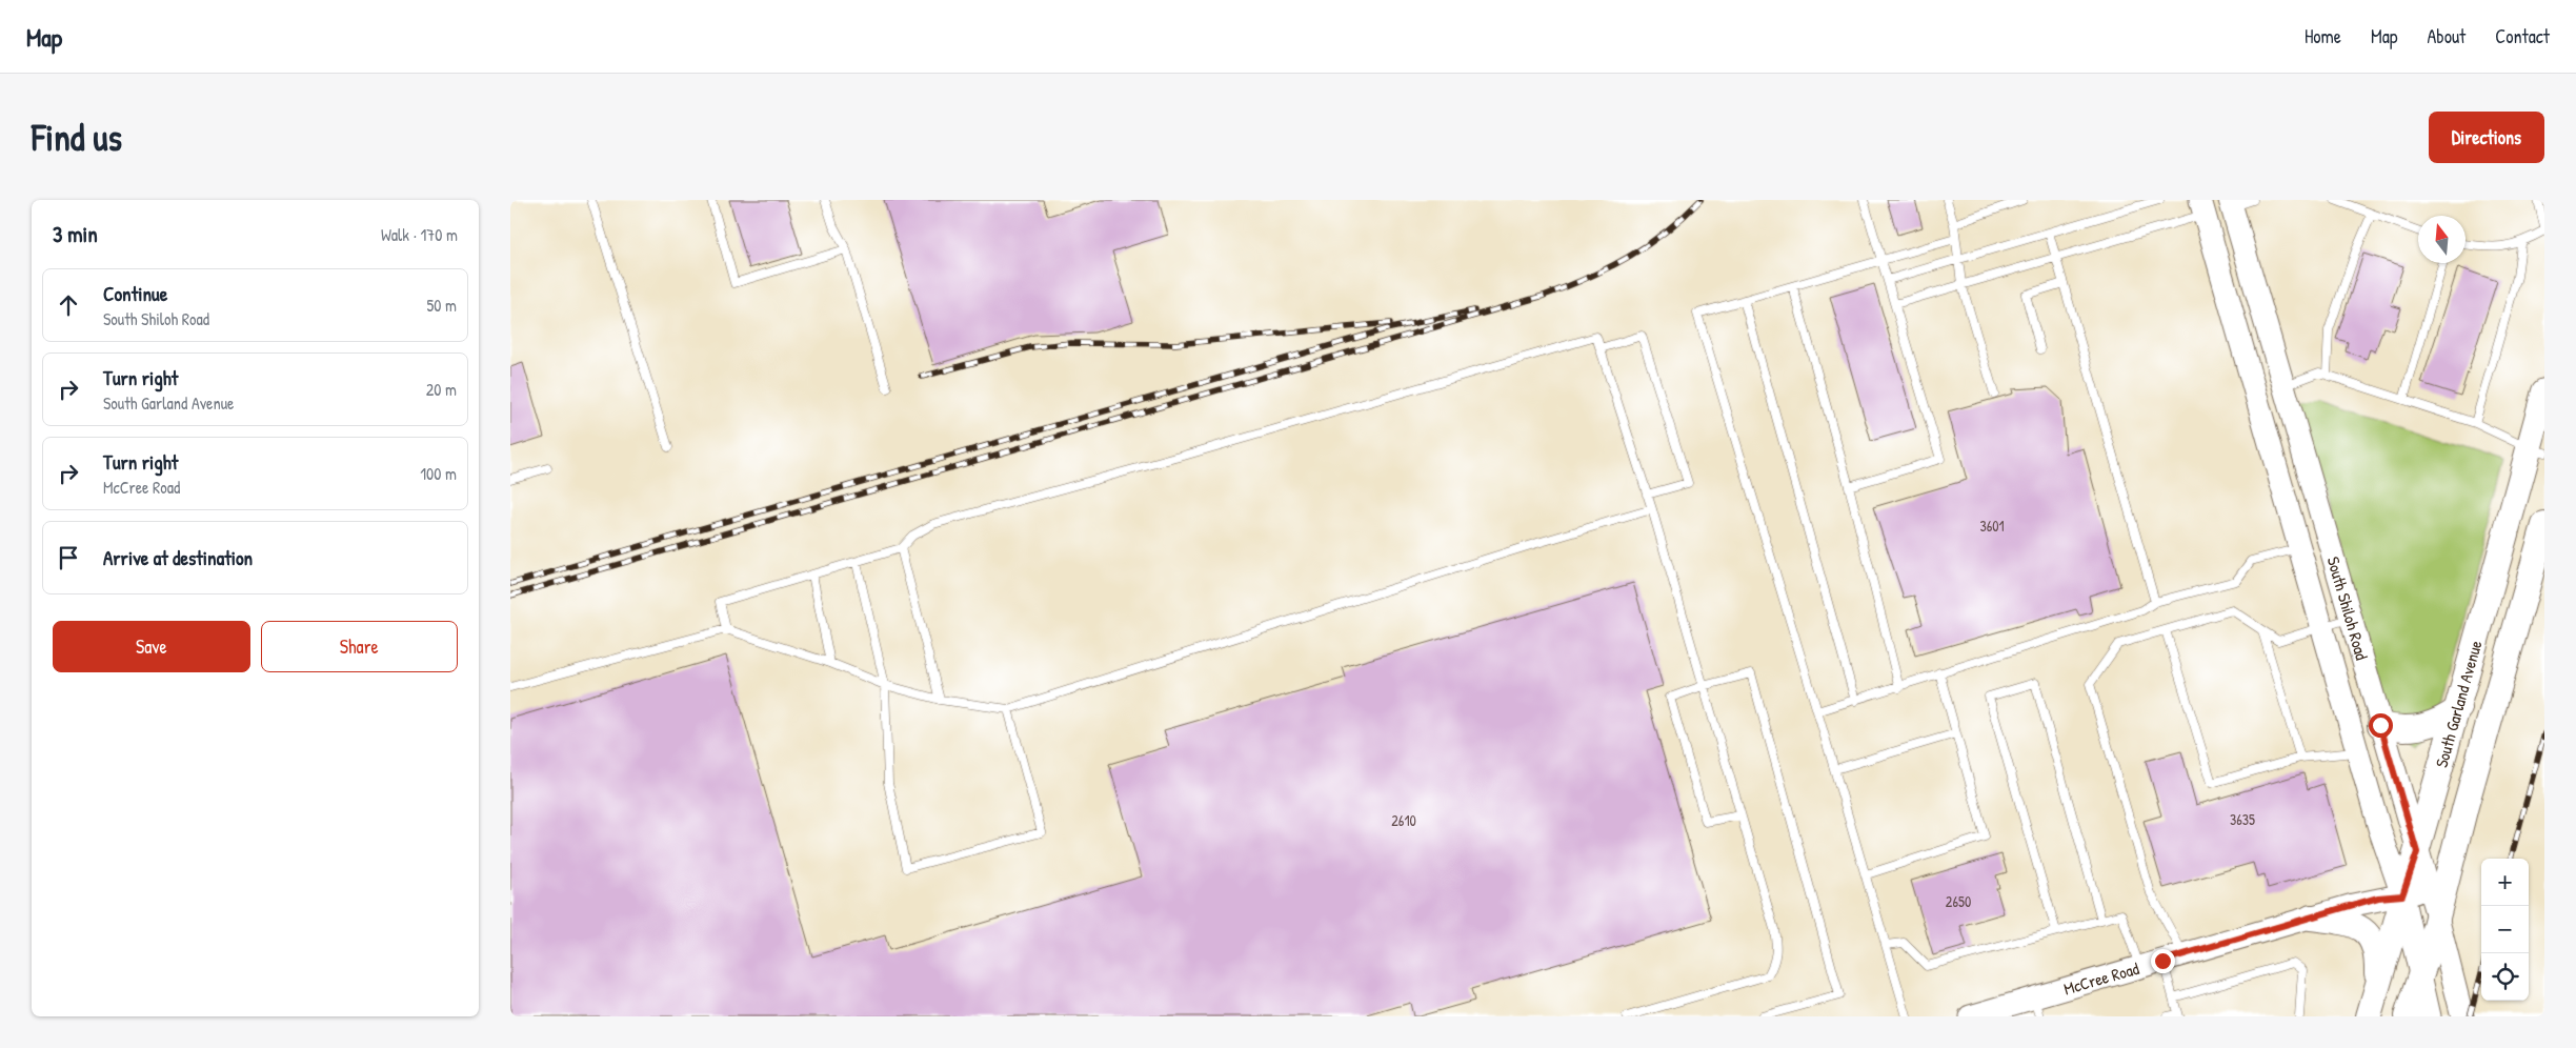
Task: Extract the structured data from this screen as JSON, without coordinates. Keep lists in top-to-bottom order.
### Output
{
  "streets": {
    "main road": ["South Shiloh Road", "South Garland Avenue", "McCree Road"]
  },
  "crossings": [
    ["South Shiloh Road", "South Garland Avenue"],
    ["South Shiloh Road", "McCree Road"],
    ["South Garland Avenue", "McCree Road"]
  ],
  "house_numbers": [
    "3601",
    "3635",
    "2610",
    "2650"
  ],
  "north": "top",
  "page": {
    "header": "Map",
    "nav": [
      "Home",
      "Map",
      "About",
      "Contact"
    ],
    "buttons": [
      "Directions",
      ["Save", "Share"]
    ],
    "title": "Find us",
    "heading": ["3 min", "Walk · 170 m"],
    "list": [
      ["Continue", "South Shiloh Road", "50 m"],
      ["Turn right", "South Garland Avenue", "20 m"],
      ["Turn right", "McCree Road", "100 m"],
      "Arrive at destination"
    ],
    "map_buttons": ["+", "−"]
  }
}
